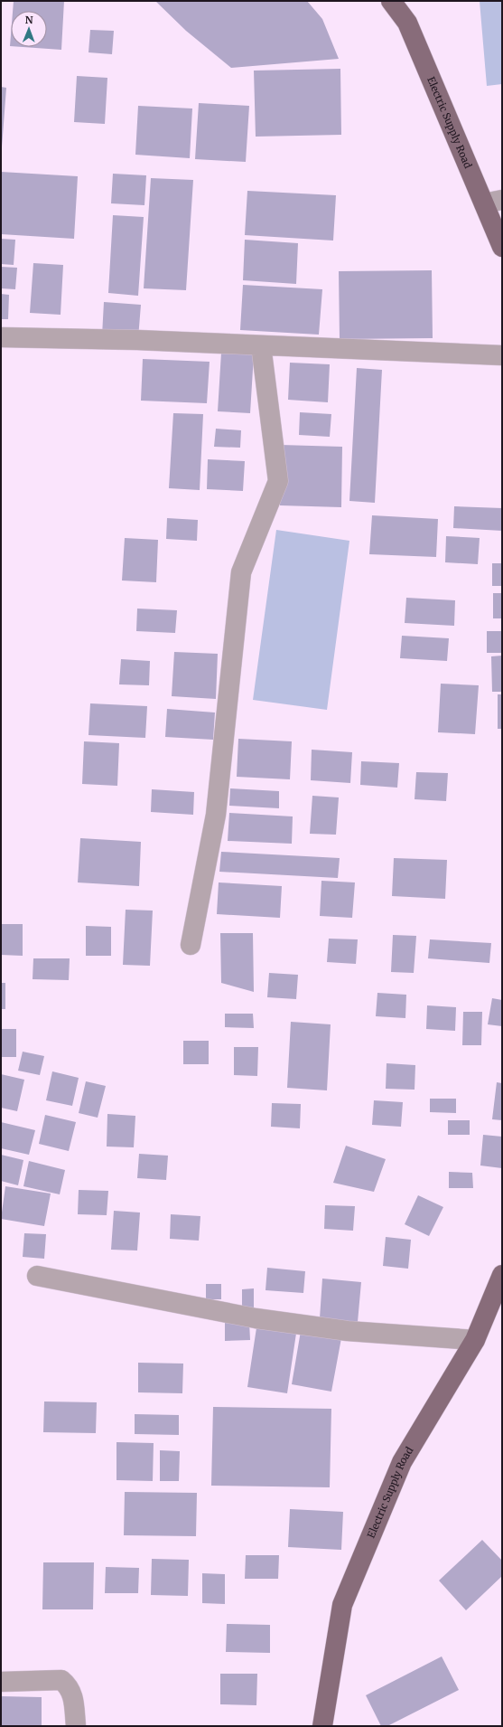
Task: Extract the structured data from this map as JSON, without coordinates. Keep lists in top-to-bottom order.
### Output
{
  "streets": {
    "main road": ["Electric Supply Road"]
  },
  "north": "top"
}
